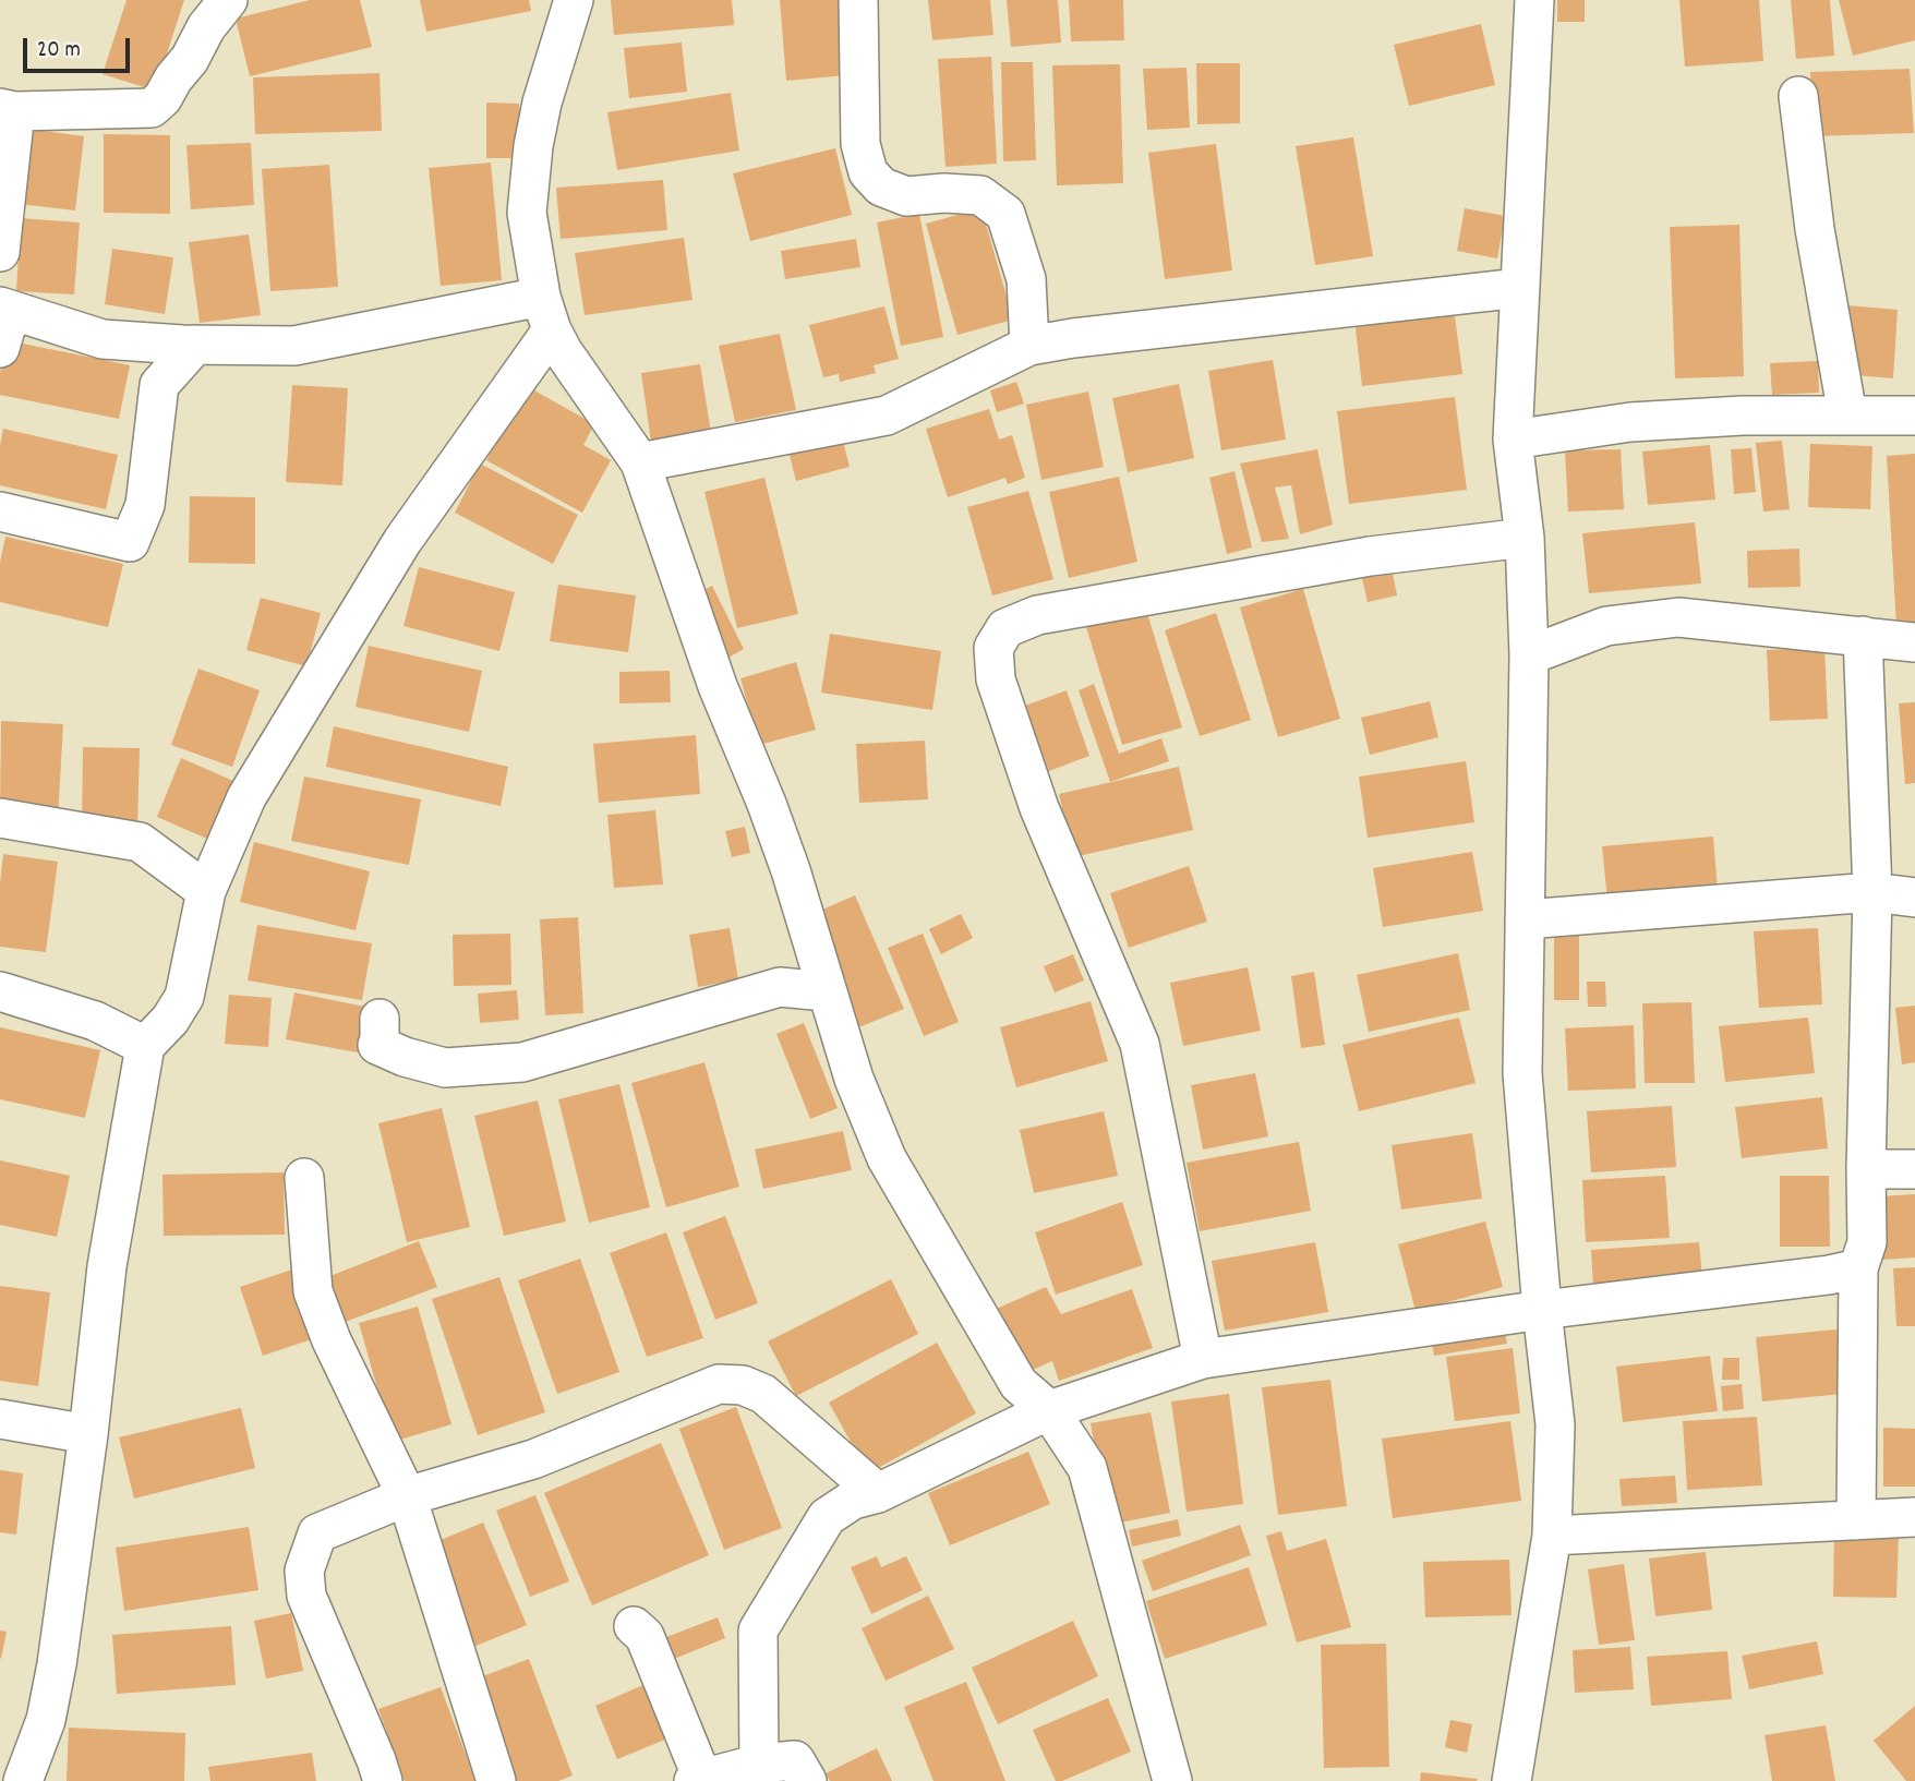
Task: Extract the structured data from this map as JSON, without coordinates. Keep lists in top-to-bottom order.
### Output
{
  "scale_bar": "20 m"
}
